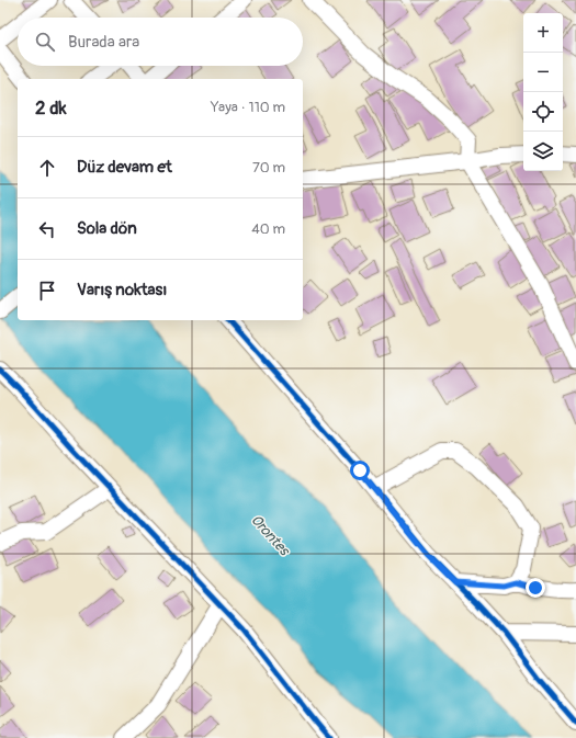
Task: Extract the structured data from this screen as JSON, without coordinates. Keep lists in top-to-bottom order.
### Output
{
  "water": ["Orontes"],
  "page": {
    "map_buttons": ["+", "−"],
    "search": "Burada ara",
    "heading": ["2 dk", "Yaya · 110 m"],
    "list": [
      ["Düz devam et", "70 m"],
      ["Sola dön", "40 m"],
      "Varış noktası"
    ]
  }
}
